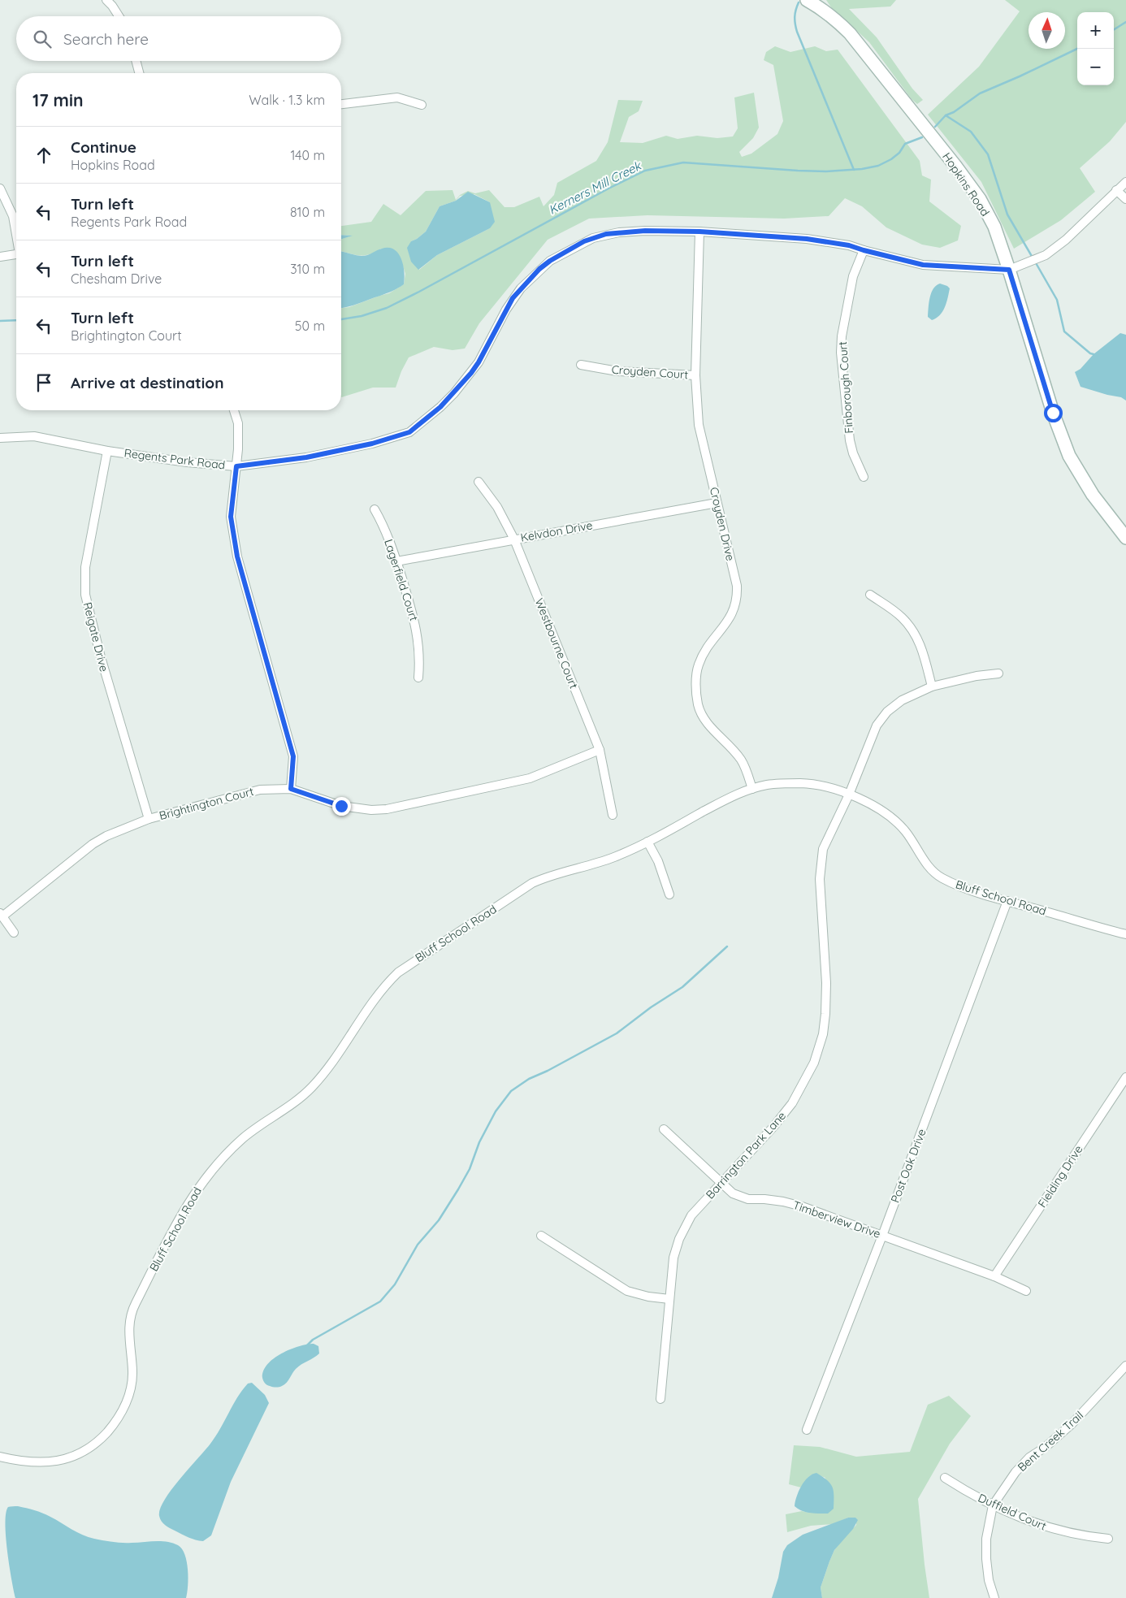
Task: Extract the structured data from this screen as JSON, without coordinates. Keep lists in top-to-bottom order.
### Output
{
  "streets": {
    "main road": ["Hopkins Road"],
    "street": [
      "Croyden Court",
      "Finborough Court",
      "Regents Park Road",
      "Croyden Drive",
      "Kelvdon Drive",
      "Lagerfield Court",
      "Reigate Drive",
      "Westbourne Court",
      "Brightington Court",
      "Bluff School Road",
      "Barrington Park Lane",
      "Post Oak Drive",
      "Fielding Drive",
      "Timberview Drive",
      "Bent Creek Trail",
      "Duffield Court"
    ]
  },
  "crossings": [
    ["Hopkins Road", "Regents Park Road"],
    ["Croyden Court", "Croyden Drive"],
    ["Finborough Court", "Regents Park Road"],
    ["Regents Park Road", "Croyden Drive"],
    ["Regents Park Road", "Reigate Drive"],
    ["Croyden Drive", "Kelvdon Drive"],
    ["Croyden Drive", "Bluff School Road"],
    ["Kelvdon Drive", "Lagerfield Court"],
    ["Kelvdon Drive", "Westbourne Court"],
    ["Reigate Drive", "Brightington Court"],
    ["Westbourne Court", "Brightington Court"],
    ["Bluff School Road", "Barrington Park Lane"],
    ["Bluff School Road", "Post Oak Drive"],
    ["Barrington Park Lane", "Timberview Drive"],
    ["Post Oak Drive", "Timberview Drive"],
    ["Fielding Drive", "Timberview Drive"],
    ["Bent Creek Trail", "Duffield Court"]
  ],
  "water": ["Kerners Mill Creek"],
  "north": "top",
  "page": {
    "map_buttons": ["+", "−"],
    "search": "Search here",
    "heading": ["17 min", "Walk · 1.3 km"],
    "list": [
      ["Continue", "Hopkins Road", "140 m"],
      ["Turn left", "Regents Park Road", "810 m"],
      ["Turn left", "Chesham Drive", "310 m"],
      ["Turn left", "Brightington Court", "50 m"],
      "Arrive at destination"
    ]
  }
}
